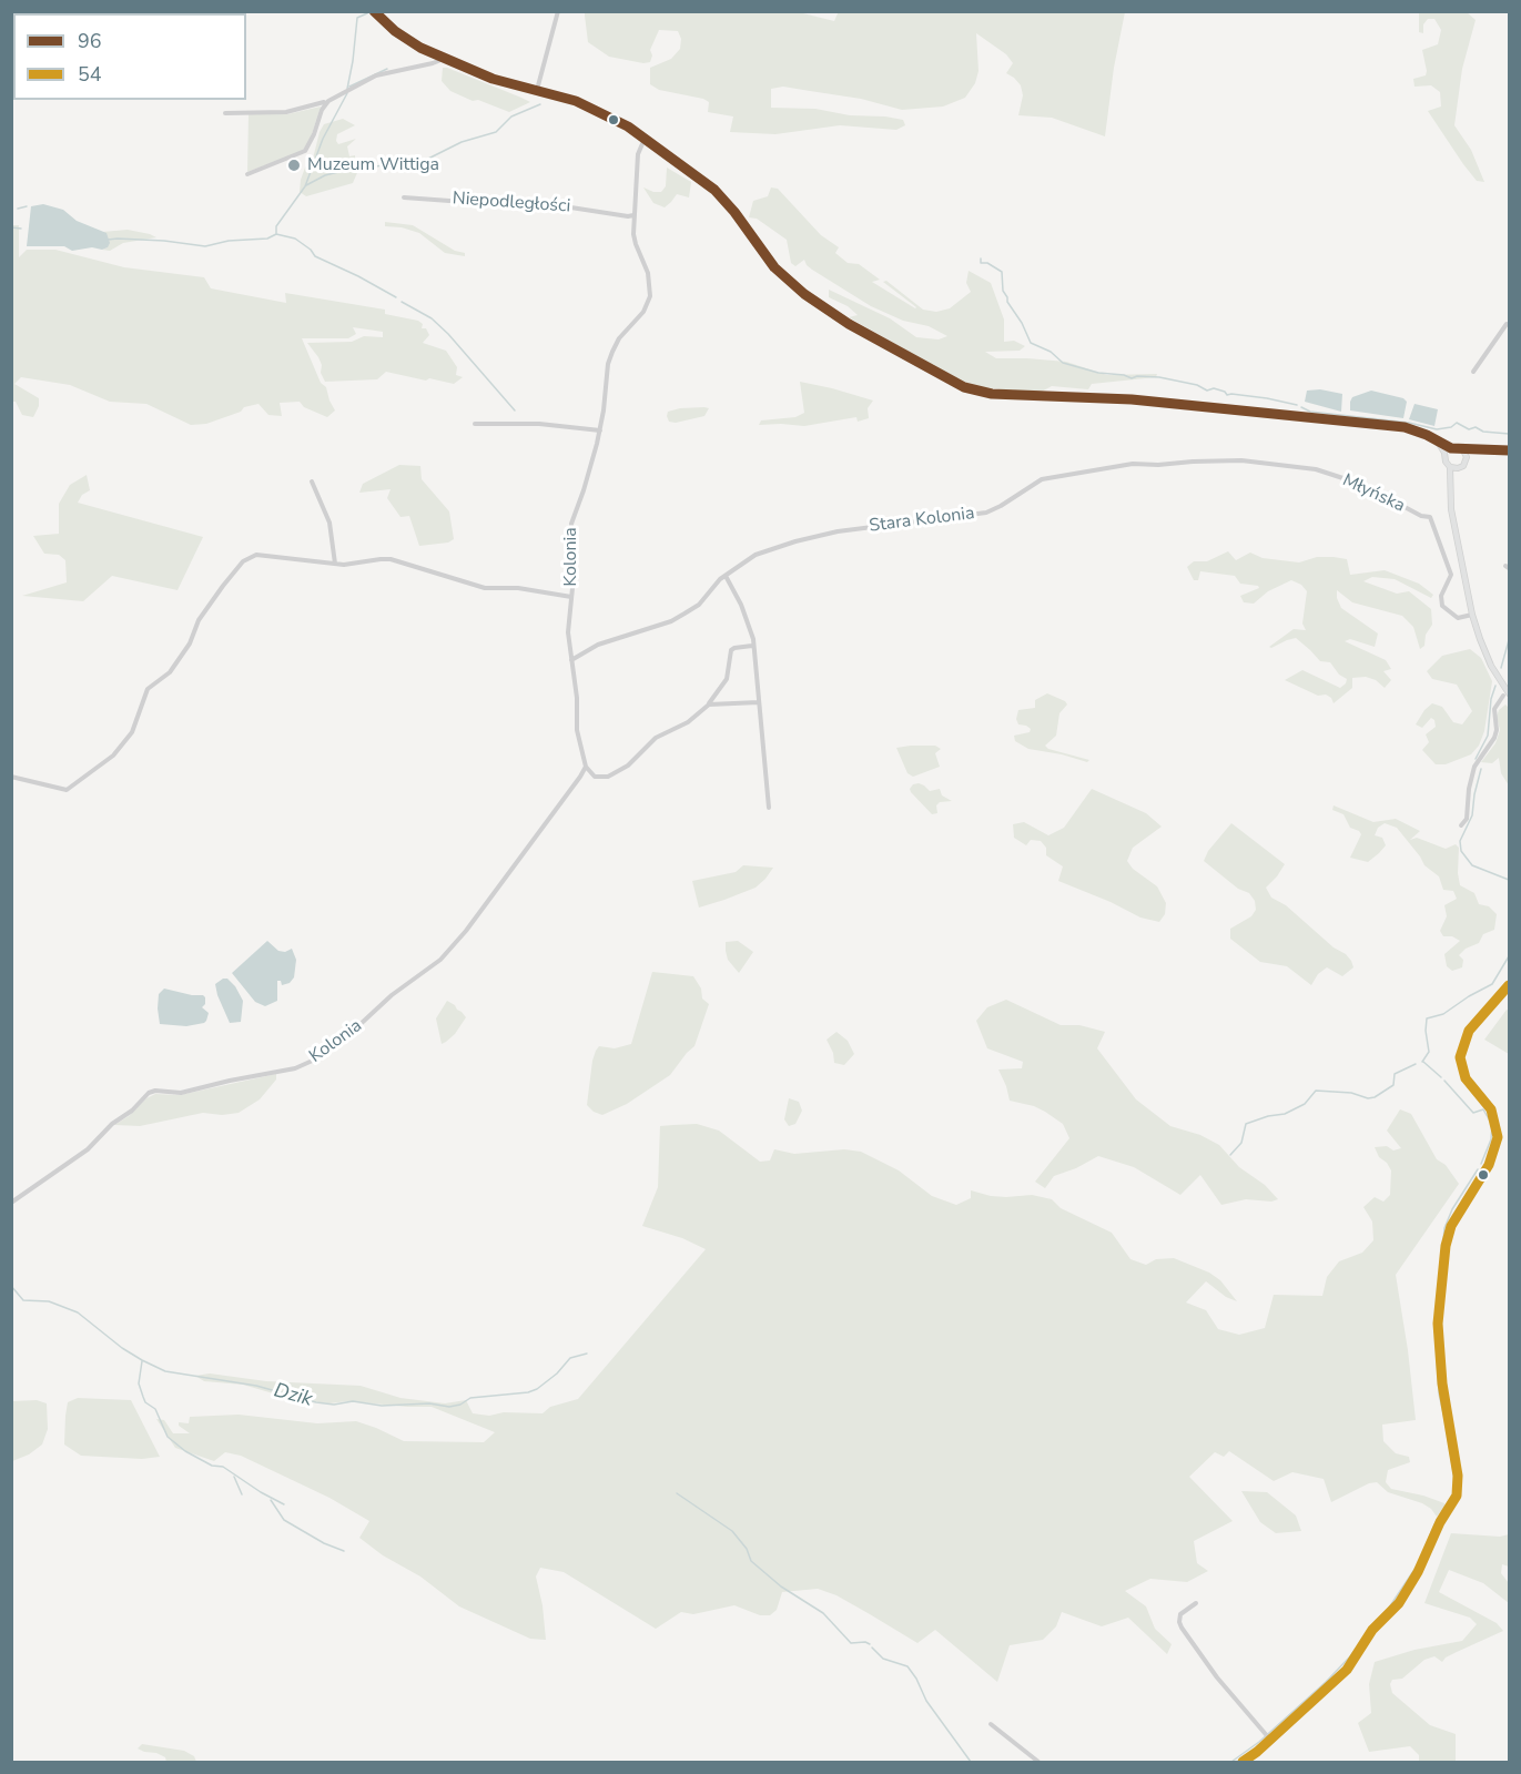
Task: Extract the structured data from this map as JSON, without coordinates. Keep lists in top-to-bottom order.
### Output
{
  "streets": {
    "street": [
      "Niepodległości",
      "Młyńska",
      "Stara Kolonia",
      "Kolonia"
    ]
  },
  "crossings": [
    ["Niepodległości", "Kolonia"],
    ["Młyńska", "Stara Kolonia"],
    ["Stara Kolonia", "Kolonia"]
  ],
  "water": ["Dzik"],
  "places": ["Muzeum Wittiga"],
  "lines": ["transit line 96", "transit line 54"],
  "legend": ["96", "54"]
}
